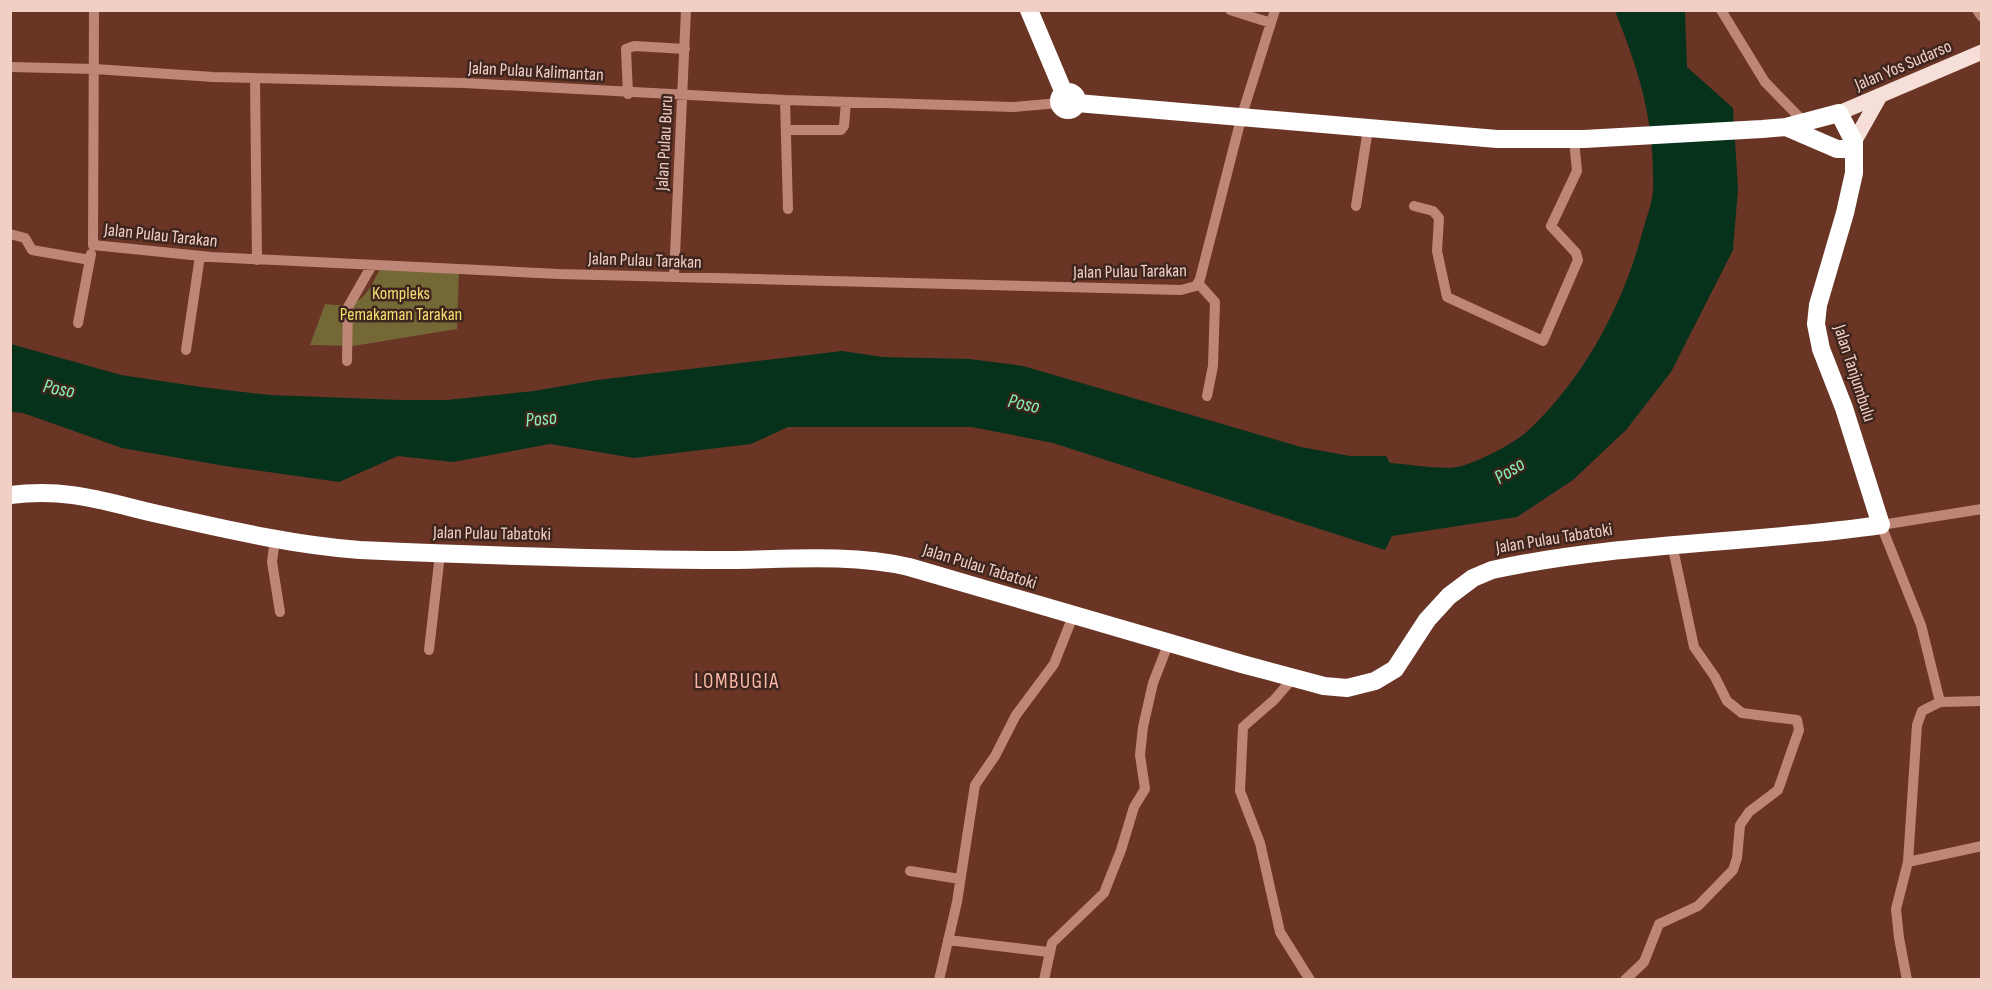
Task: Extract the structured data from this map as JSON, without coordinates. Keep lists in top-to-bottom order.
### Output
{
  "streets": {
    "highway": ["Jalan Tanjumbulu", "Jalan Pulau Tabatoki"],
    "main road": ["Jalan Yos Sudarso"],
    "street": ["Jalan Pulau Kalimantan", "Jalan Pulau Buru", "Jalan Pulau Tarakan"]
  },
  "crossings": [
    ["Jalan Pulau Kalimantan", "Jalan Pulau Buru"],
    ["Jalan Pulau Kalimantan", "Jalan Pulau Tarakan"],
    ["Jalan Pulau Buru", "Jalan Pulau Tarakan"],
    ["Jalan Tanjumbulu", "Jalan Pulau Tabatoki"]
  ],
  "districts": ["LOMBUGIA"],
  "water": ["Poso"],
  "parks": ["Kompleks Pemakaman Tarakan"]
}
